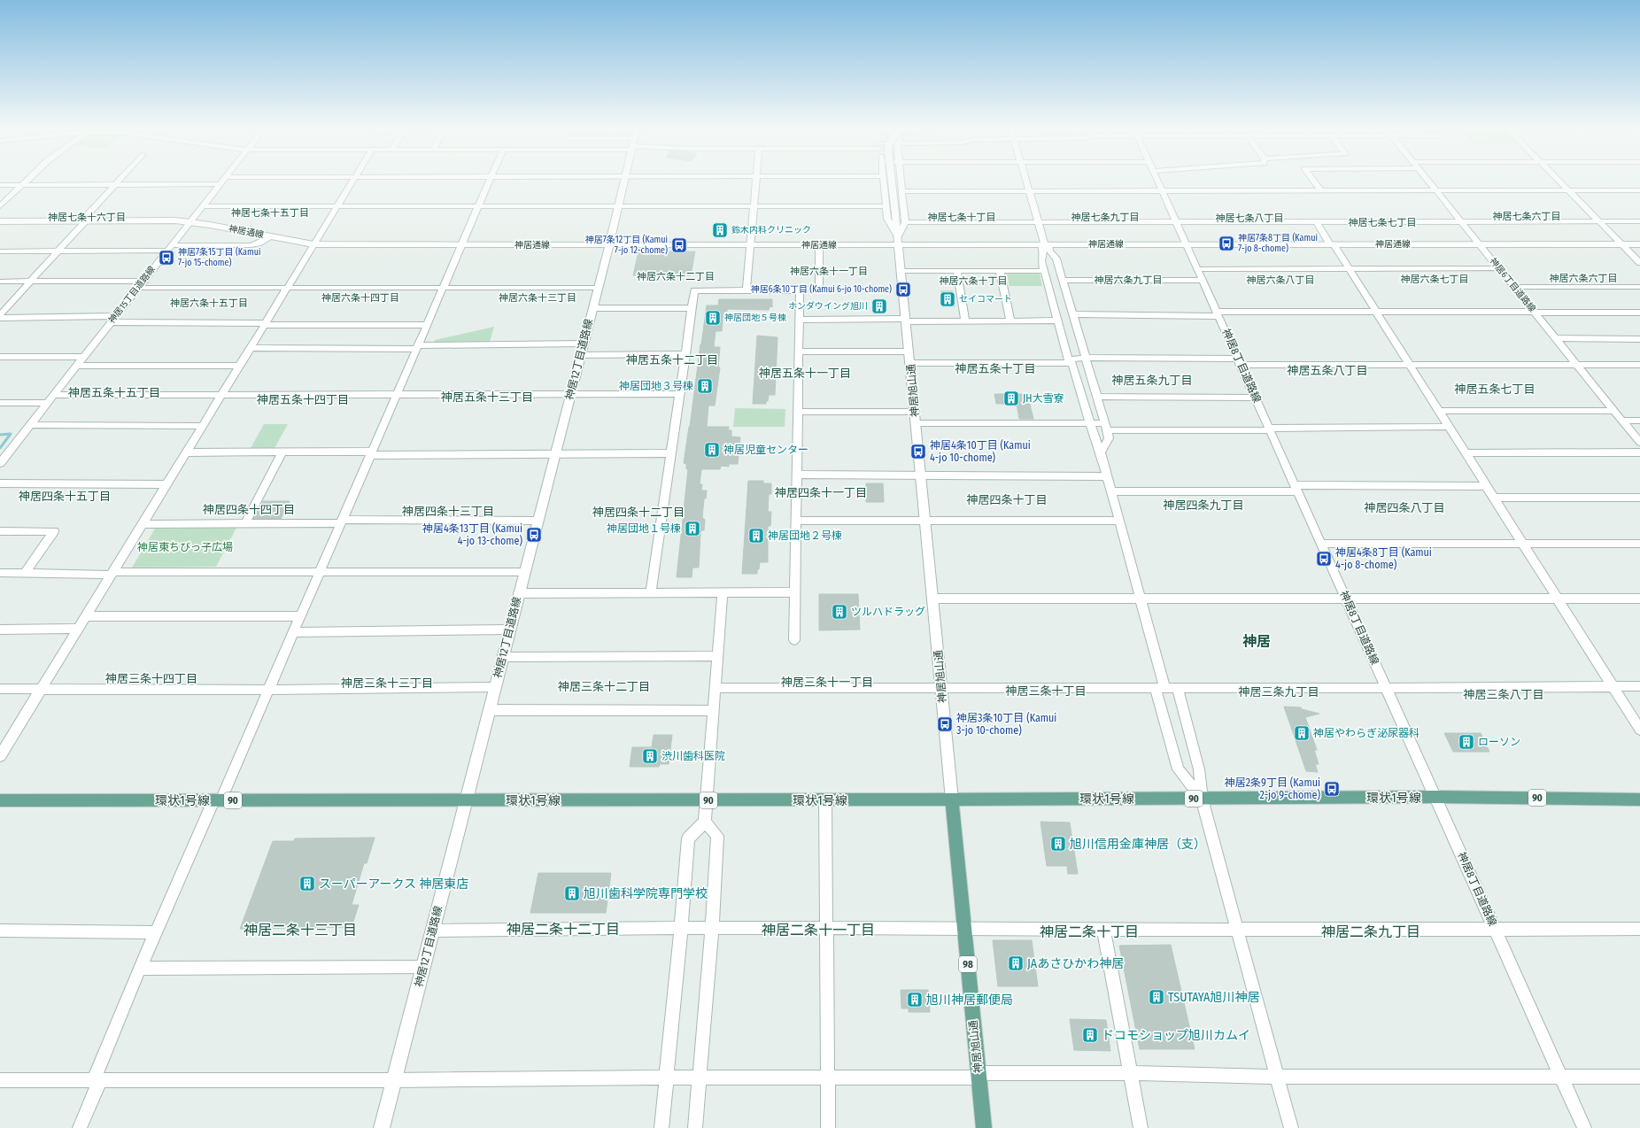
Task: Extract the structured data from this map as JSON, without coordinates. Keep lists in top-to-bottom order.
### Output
{
  "streets": {
    "main road": [
      "神居旭山通",
      "環状1号線",
      "90",
      "98"
    ],
    "street": [
      "神居通線",
      "神居6丁目道路線",
      "神居15丁目道路線",
      "神居12丁目道路線",
      "神居8丁目道路線"
    ]
  },
  "crossings": [
    ["神居通線", "神居6丁目道路線"],
    ["神居通線", "神居15丁目道路線"],
    ["神居通線", "神居12丁目道路線"],
    ["神居通線", "神居8丁目道路線"],
    ["神居通線", "神居旭山通"],
    ["神居12丁目道路線", "環状1号線"],
    ["神居8丁目道路線", "環状1号線"],
    ["神居旭山通", "環状1号線"]
  ],
  "districts": [
    "神居七条十五丁目",
    "神居七条六丁目",
    "神居七条十六丁目",
    "神居七条十丁目",
    "神居七条九丁目",
    "神居七条八丁目",
    "神居七条七丁目",
    "神居六条十一丁目",
    "神居六条十二丁目",
    "神居六条六丁目",
    "神居六条七丁目",
    "神居六条九丁目",
    "神居六条八丁目",
    "神居六条十丁目",
    "神居六条十四丁目",
    "神居六条十三丁目",
    "神居六条十五丁目",
    "神居五条十二丁目",
    "神居五条十丁目",
    "神居五条八丁目",
    "神居五条十一丁目",
    "神居五条九丁目",
    "神居五条七丁目",
    "神居五条十五丁目",
    "神居五条十三丁目",
    "神居五条十四丁目",
    "神居四条十一丁目",
    "神居四条十五丁目",
    "神居四条十丁目",
    "神居四条九丁目",
    "神居四条八丁目",
    "神居四条十四丁目",
    "神居四条十三丁目",
    "神居四条十二丁目",
    "神居",
    "神居三条十四丁目",
    "神居三条十一丁目",
    "神居三条十三丁目",
    "神居三条十二丁目",
    "神居三条十丁目",
    "神居三条九丁目",
    "神居三条八丁目",
    "神居二条十二丁目",
    "神居二条十三丁目",
    "神居二条十一丁目",
    "神居二条十丁目",
    "神居二条九丁目"
  ],
  "parks": ["神居東ちびっ子広場"],
  "places": {
    "building": [
      "鈴木内科クリニック",
      "セイコマート",
      "ホンダウイング旭川",
      "神居団地５号棟",
      "神居団地３号棟",
      "JH大雪寮",
      "神居児童センター",
      "神居団地１号棟",
      "神居団地２号棟",
      "ツルハドラッグ",
      "神居やわらぎ泌尿器科",
      "ローソン",
      "渋川歯科医院",
      "旭川信用金庫神居（支）",
      "スーパーアークス 神居東店",
      "旭川歯科学院専門学校",
      "JAあさひかわ神居",
      "TSUTAYA旭川神居",
      "旭川神居郵便局",
      "ドコモショップ旭川カムイ"
    ],
    "bus stop": [
      "神居7条8丁目 (Kamui 7-jo 8-chome)",
      "神居7条12丁目 (Kamui 7-jo 12-chome)",
      "神居7条15丁目 (Kamui 7-jo 15-chome)",
      "神居6条10丁目 (Kamui 6-jo 10-chome)",
      "神居4条10丁目 (Kamui 4-jo 10-chome)",
      "神居4条13丁目 (Kamui 4-jo 13-chome)",
      "神居4条8丁目 (Kamui 4-jo 8-chome)",
      "神居3条10丁目 (Kamui 3-jo 10-chome)",
      "神居2条9丁目 (Kamui 2-jo 9-chome)"
    ]
  }
}
